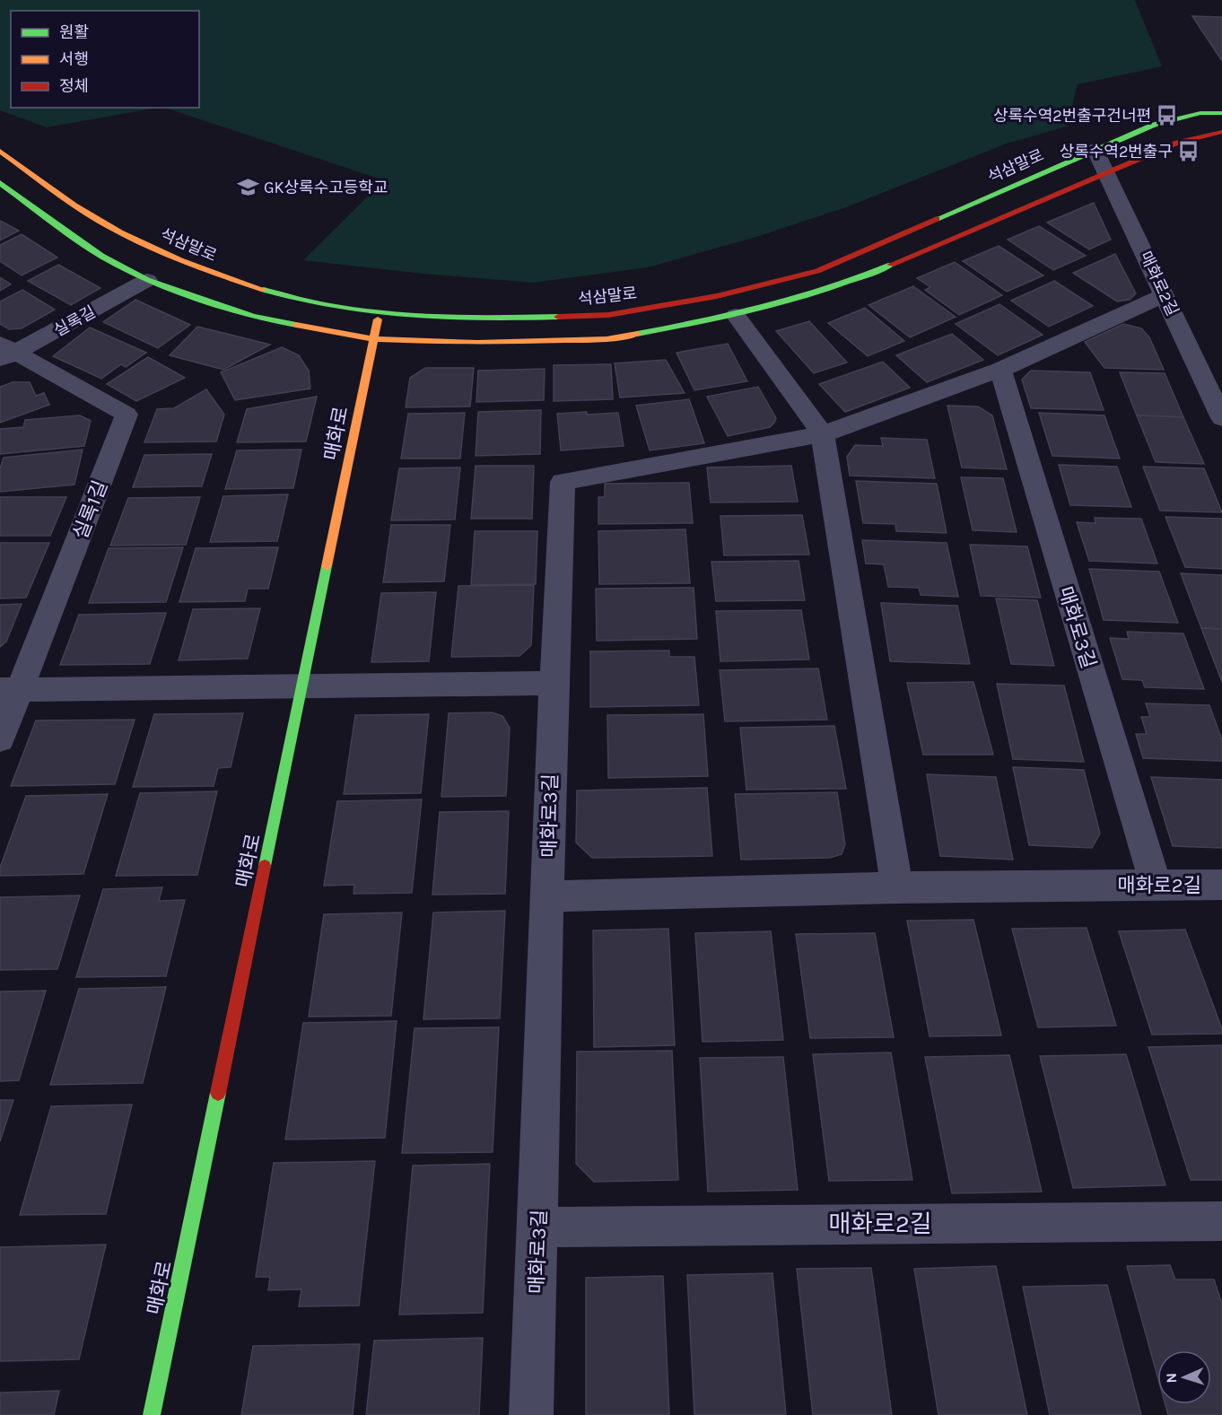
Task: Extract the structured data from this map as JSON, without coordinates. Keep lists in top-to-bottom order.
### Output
{
  "streets": {
    "street": [
      "석삼말로",
      "매화로2길",
      "실록길",
      "매화로",
      "실록1길",
      "매화로3길"
    ]
  },
  "crossings": [
    ["석삼말로", "매화로2길"],
    ["석삼말로", "실록길"],
    ["석삼말로", "매화로"],
    ["매화로2길", "매화로3길"],
    ["실록길", "실록1길"]
  ],
  "places": {
    "bus stop": ["상록수역2번출구건너편", "상록수역2번출구"],
    "school or university": ["GK상록수고등학교"]
  },
  "legend": ["원활", "서행", "정체"],
  "north": "left"
}
